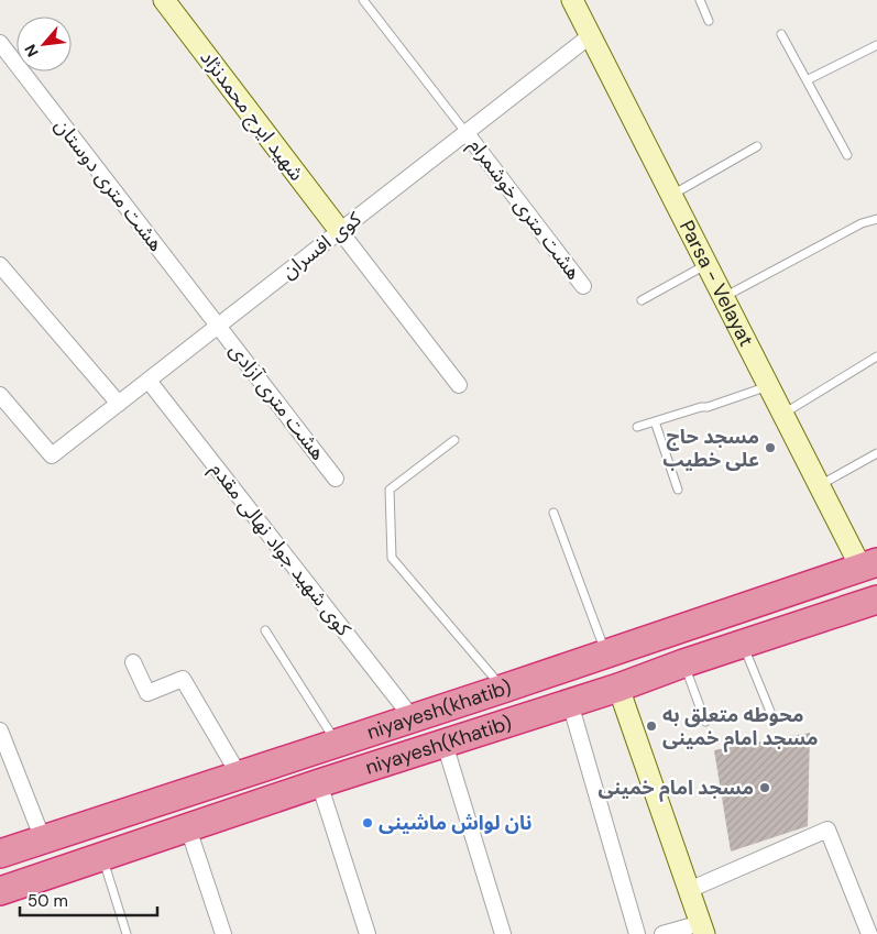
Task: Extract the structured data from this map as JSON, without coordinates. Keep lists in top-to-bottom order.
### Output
{
  "streets": {
    "highway": ["niyayesh(khatib)", "niyayesh(Khatib)"],
    "street": [
      "شهید ایرج محمدنژاد",
      "هشت متری دوستان",
      "هشت متری خوشمرام",
      "کوی افسران",
      "Parsa - Velayat",
      "هشت متری آزادی",
      "کوی شهید جواد نهالی مقدم"
    ]
  },
  "crossings": [
    ["شهید ایرج محمدنژاد", "کوی افسران"],
    ["هشت متری دوستان", "کوی افسران"],
    ["هشت متری دوستان", "هشت متری آزادی"],
    ["هشت متری خوشمرام", "کوی افسران"],
    ["کوی افسران", "Parsa - Velayat"],
    ["کوی افسران", "هشت متری آزادی"],
    ["کوی افسران", "کوی شهید جواد نهالی مقدم"],
    ["Parsa - Velayat", "niyayesh(khatib)"],
    ["کوی شهید جواد نهالی مقدم", "niyayesh(khatib)"]
  ],
  "places": [
    "مسجد حاج علی خطیب",
    "محوطه متعلق به مسجد امام خمینی",
    "مسجد امام خمینی",
    "نان لواش ماشینی"
  ],
  "scale_bar": "50 m",
  "north": "bottom left"
}
